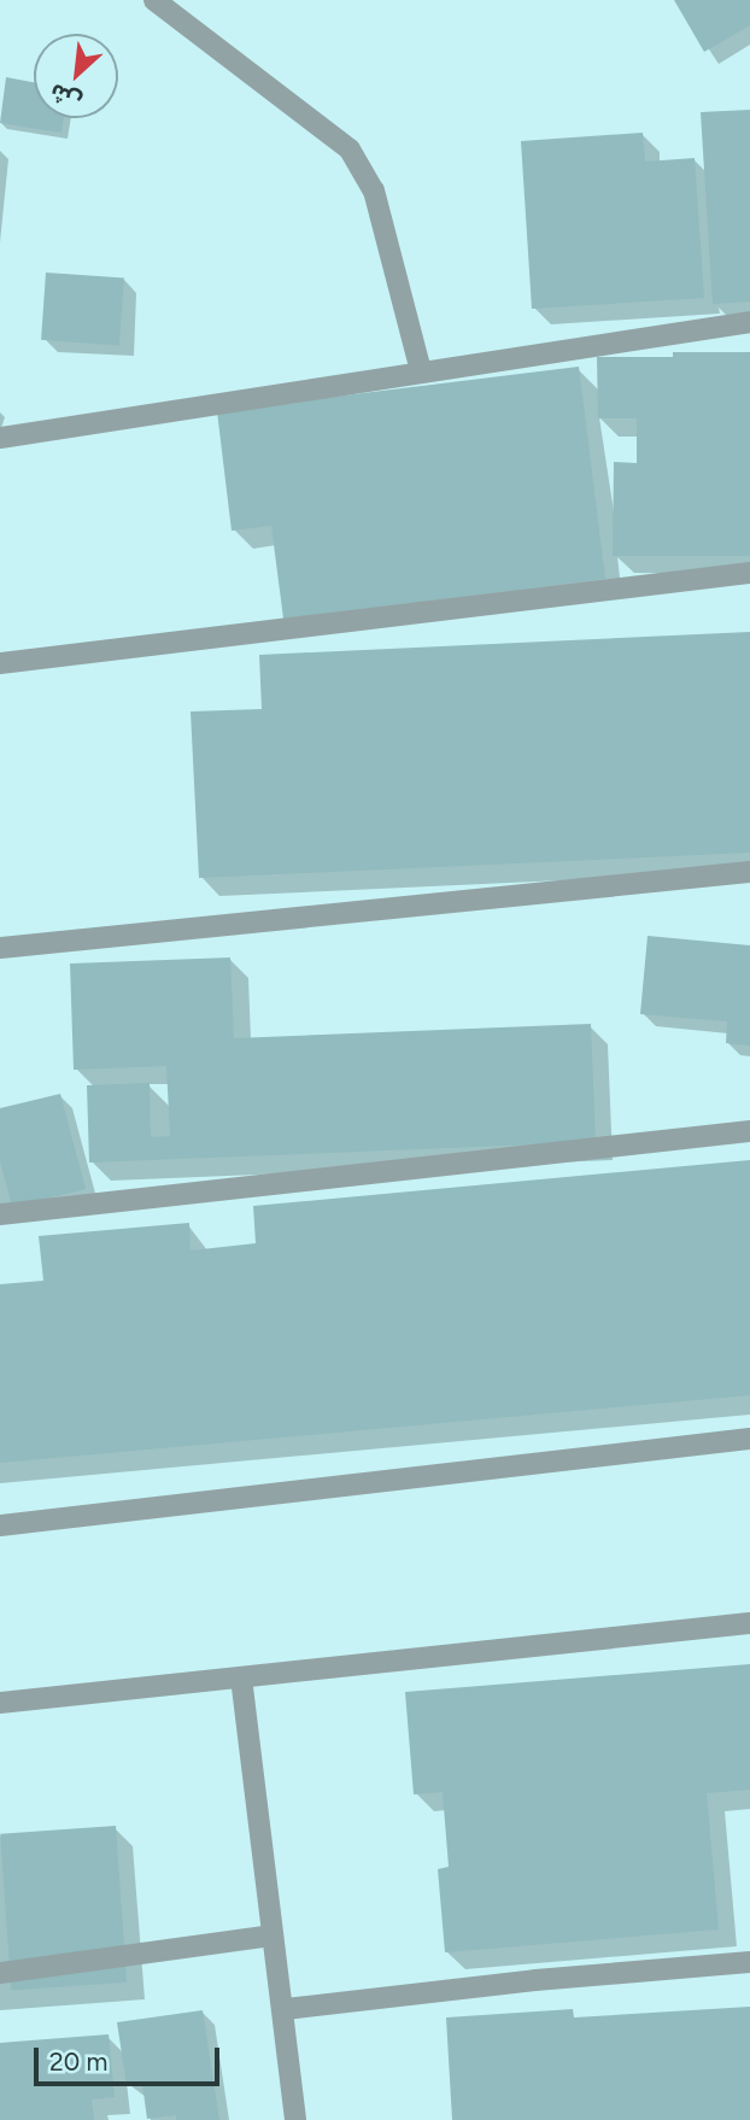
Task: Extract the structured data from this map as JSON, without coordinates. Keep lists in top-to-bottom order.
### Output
{
  "scale_bar": "20 m",
  "north": "bottom left"
}
